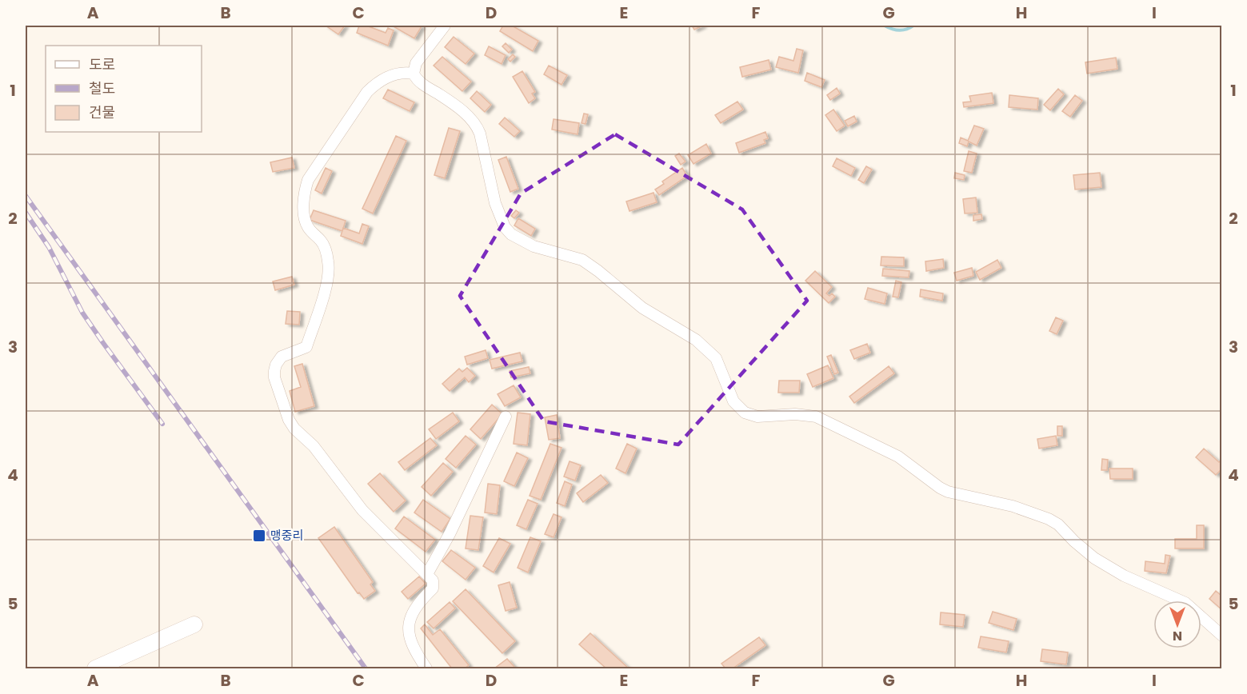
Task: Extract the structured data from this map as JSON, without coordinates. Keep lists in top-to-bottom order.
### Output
{
  "places": {
    "transit": ["맹중리"]
  },
  "legend": ["도로", "철도", "건물"],
  "north": "bottom",
  "grid": {
    "columns": [
      "A",
      "B",
      "C",
      "D",
      "E",
      "F",
      "G",
      "H",
      "I"
    ],
    "rows": [
      "1",
      "2",
      "3",
      "4",
      "5"
    ]
  }
}
